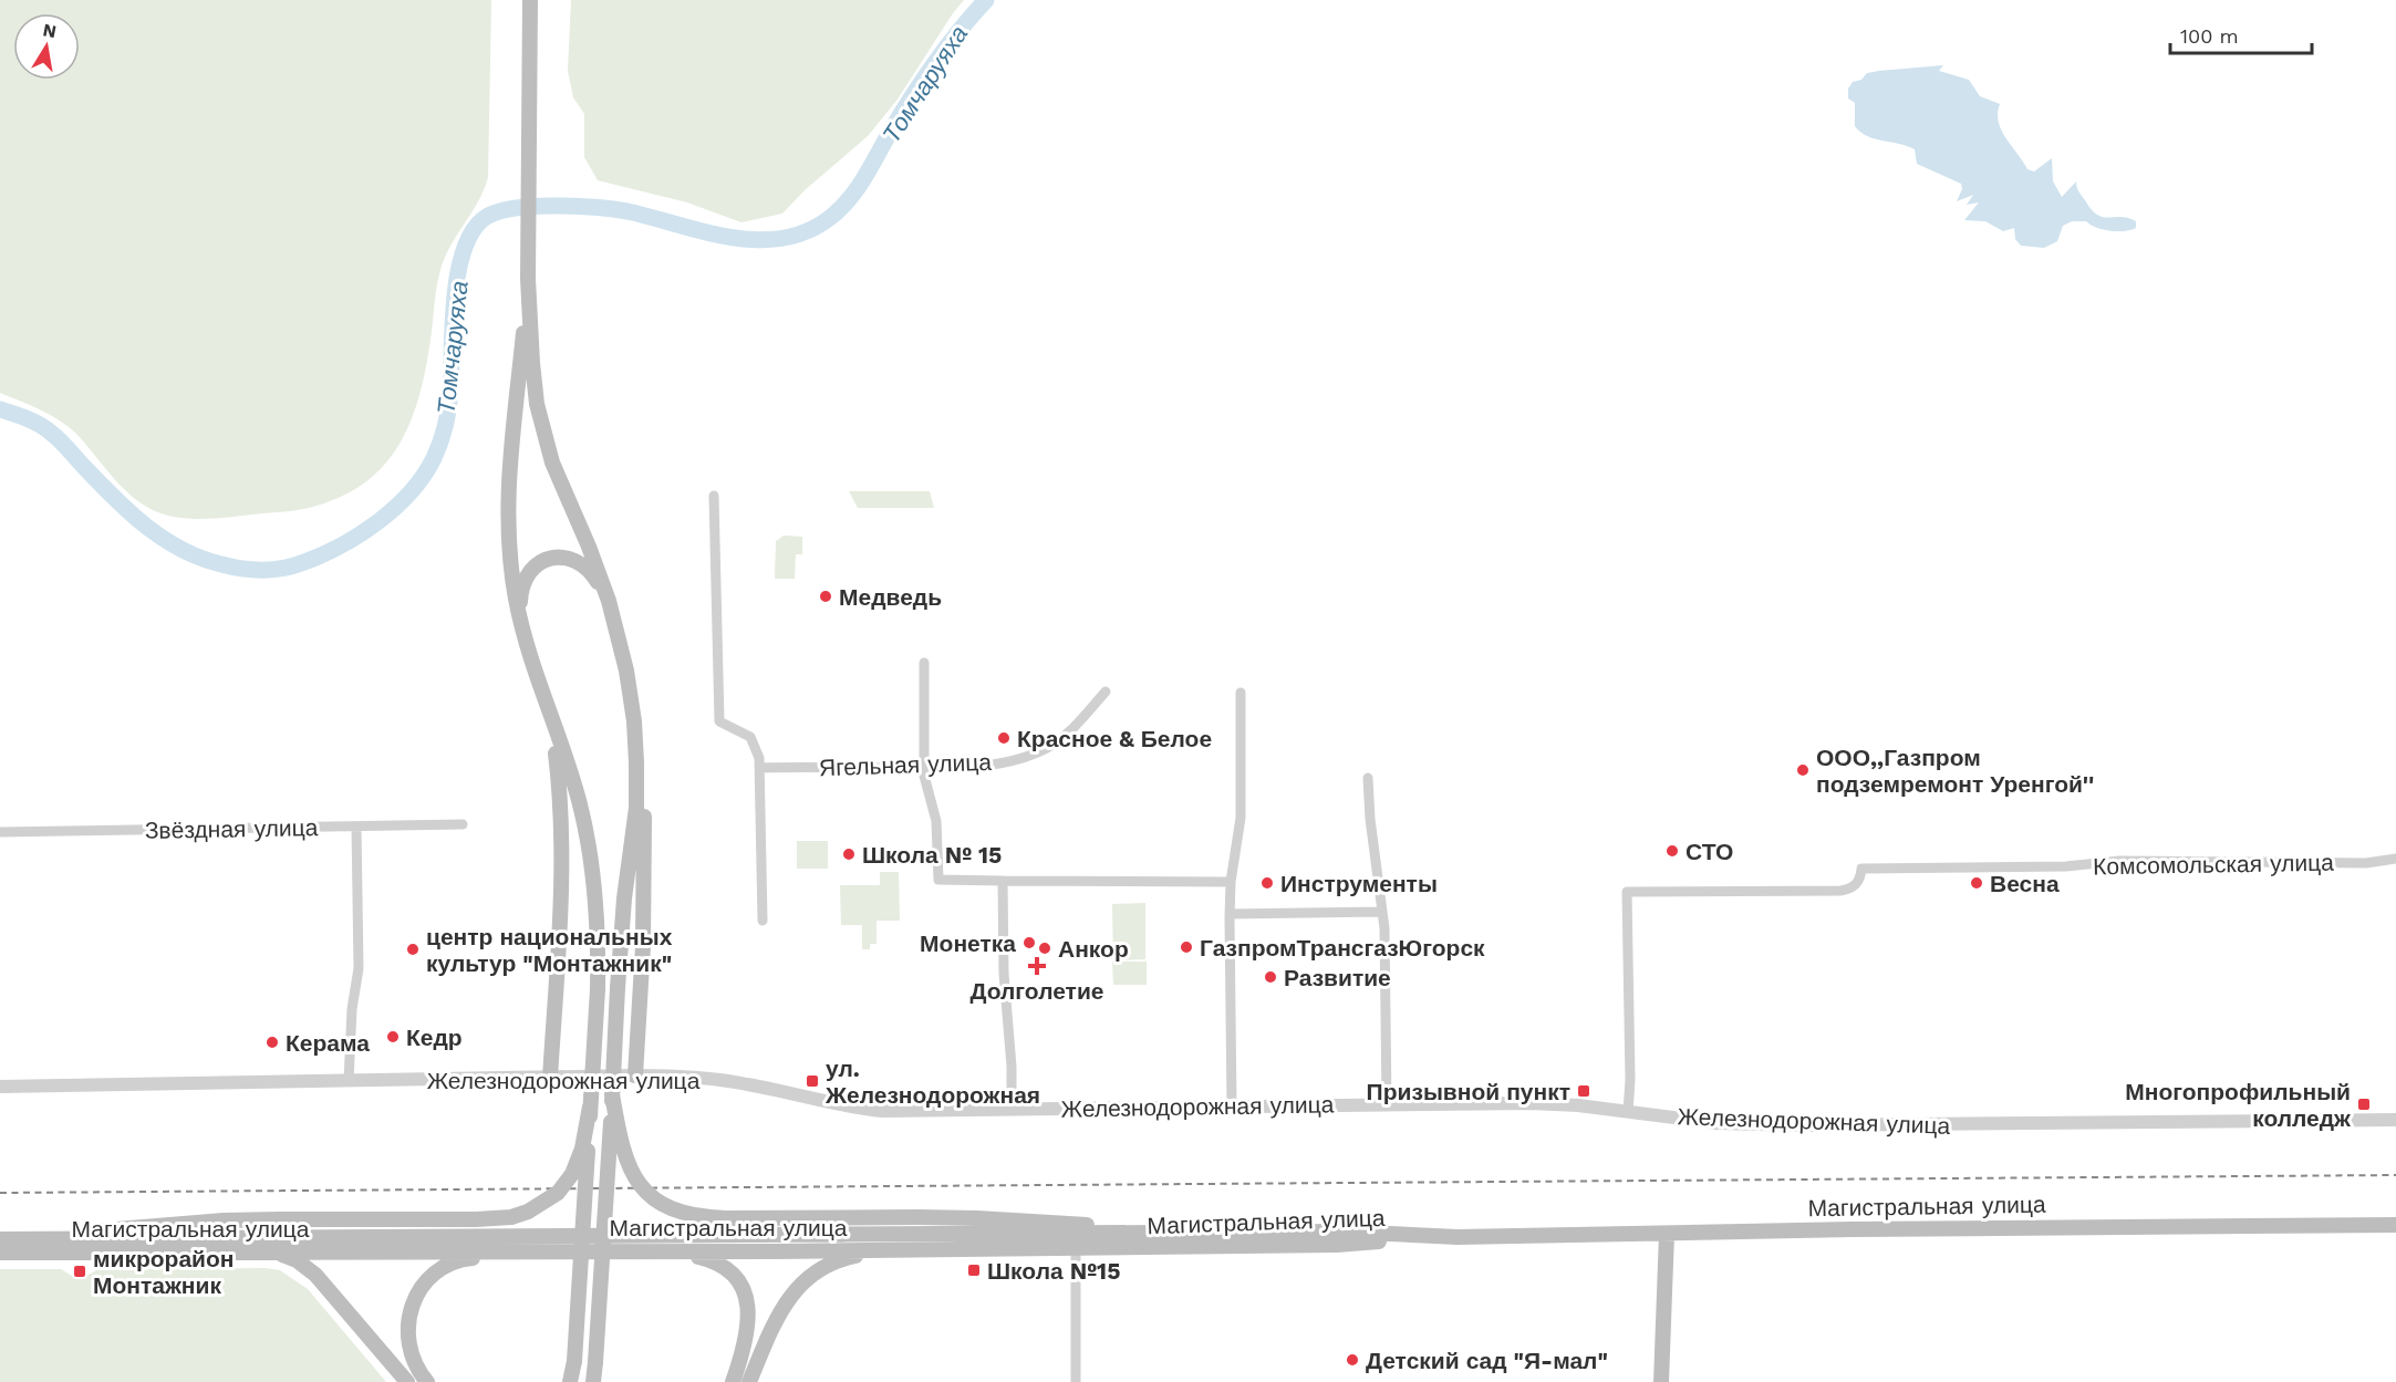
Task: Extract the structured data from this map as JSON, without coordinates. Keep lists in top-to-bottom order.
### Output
{
  "streets": {
    "main road": ["Магистральная улица"],
    "street": [
      "Ягельная улица",
      "Звёздная улица",
      "Комсомольская улица",
      "Железнодорожная улица"
    ]
  },
  "crossings": [
    ["Комсомольская улица", "Железнодорожная улица"]
  ],
  "water": ["Томчаруяха"],
  "places": {
    "other": [
      "Медведь",
      "Красное & Белое",
      "ООО,,Газпром подземремонт Уренгой''",
      "СТО",
      "Школа № 15",
      "Инструменты",
      "Весна",
      "Монетка",
      "ГазпромТрансгазЮгорск",
      "Анкор",
      "центр национальных культур \"Монтажник\"",
      "Развитие",
      "Кедр",
      "Керама",
      "Детский сад \"Я-мал\""
    ],
    "health": ["Долголетие"],
    "transit": [
      "ул. Железнодорожная",
      "Призывной пункт",
      "Многопрофильный колледж",
      "Школа №15",
      "микрорайон Монтажник"
    ]
  },
  "scale_bar": "100 m",
  "north": "top"
}
